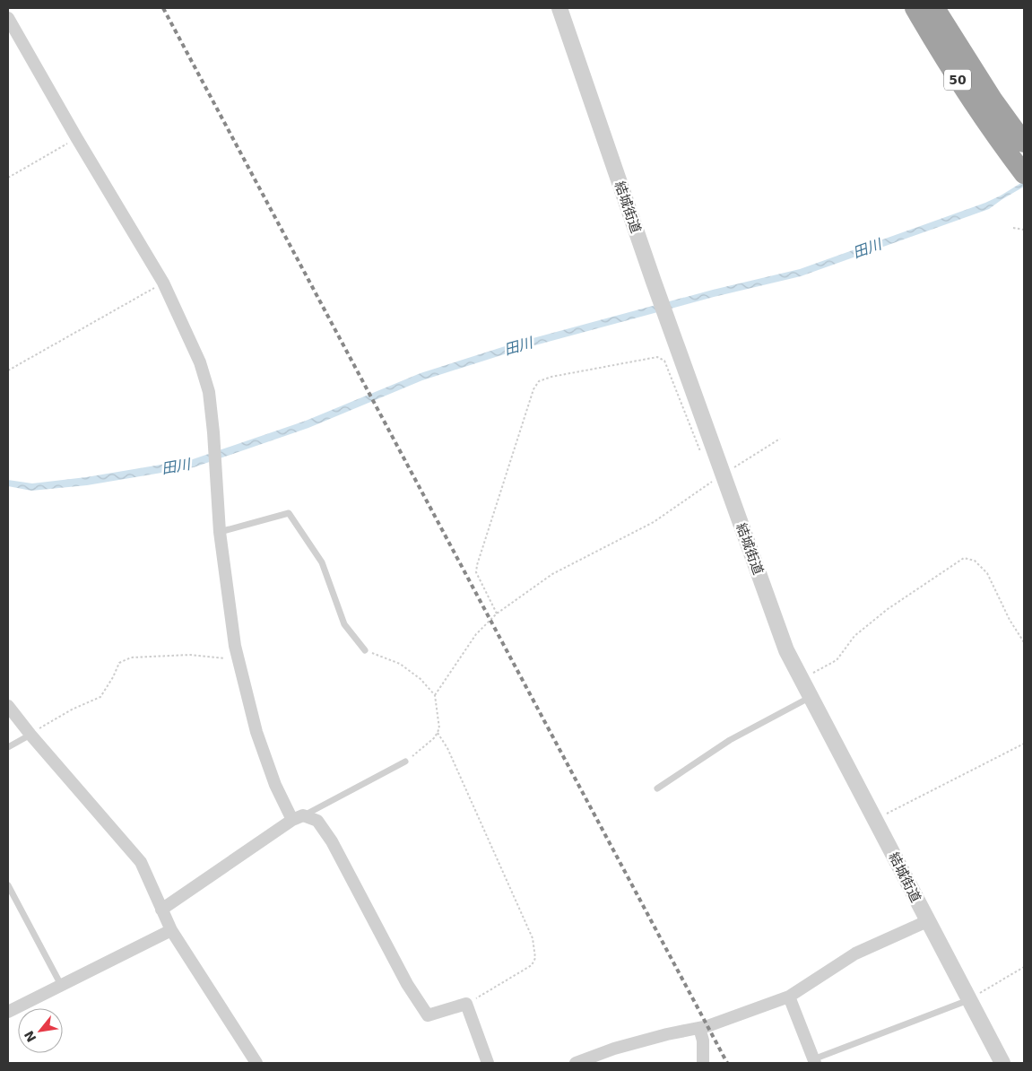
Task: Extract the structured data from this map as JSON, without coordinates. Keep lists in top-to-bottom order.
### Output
{
  "streets": {
    "highway": ["50"],
    "street": ["結城街道"]
  },
  "water": ["田川"],
  "north": "bottom left"
}
